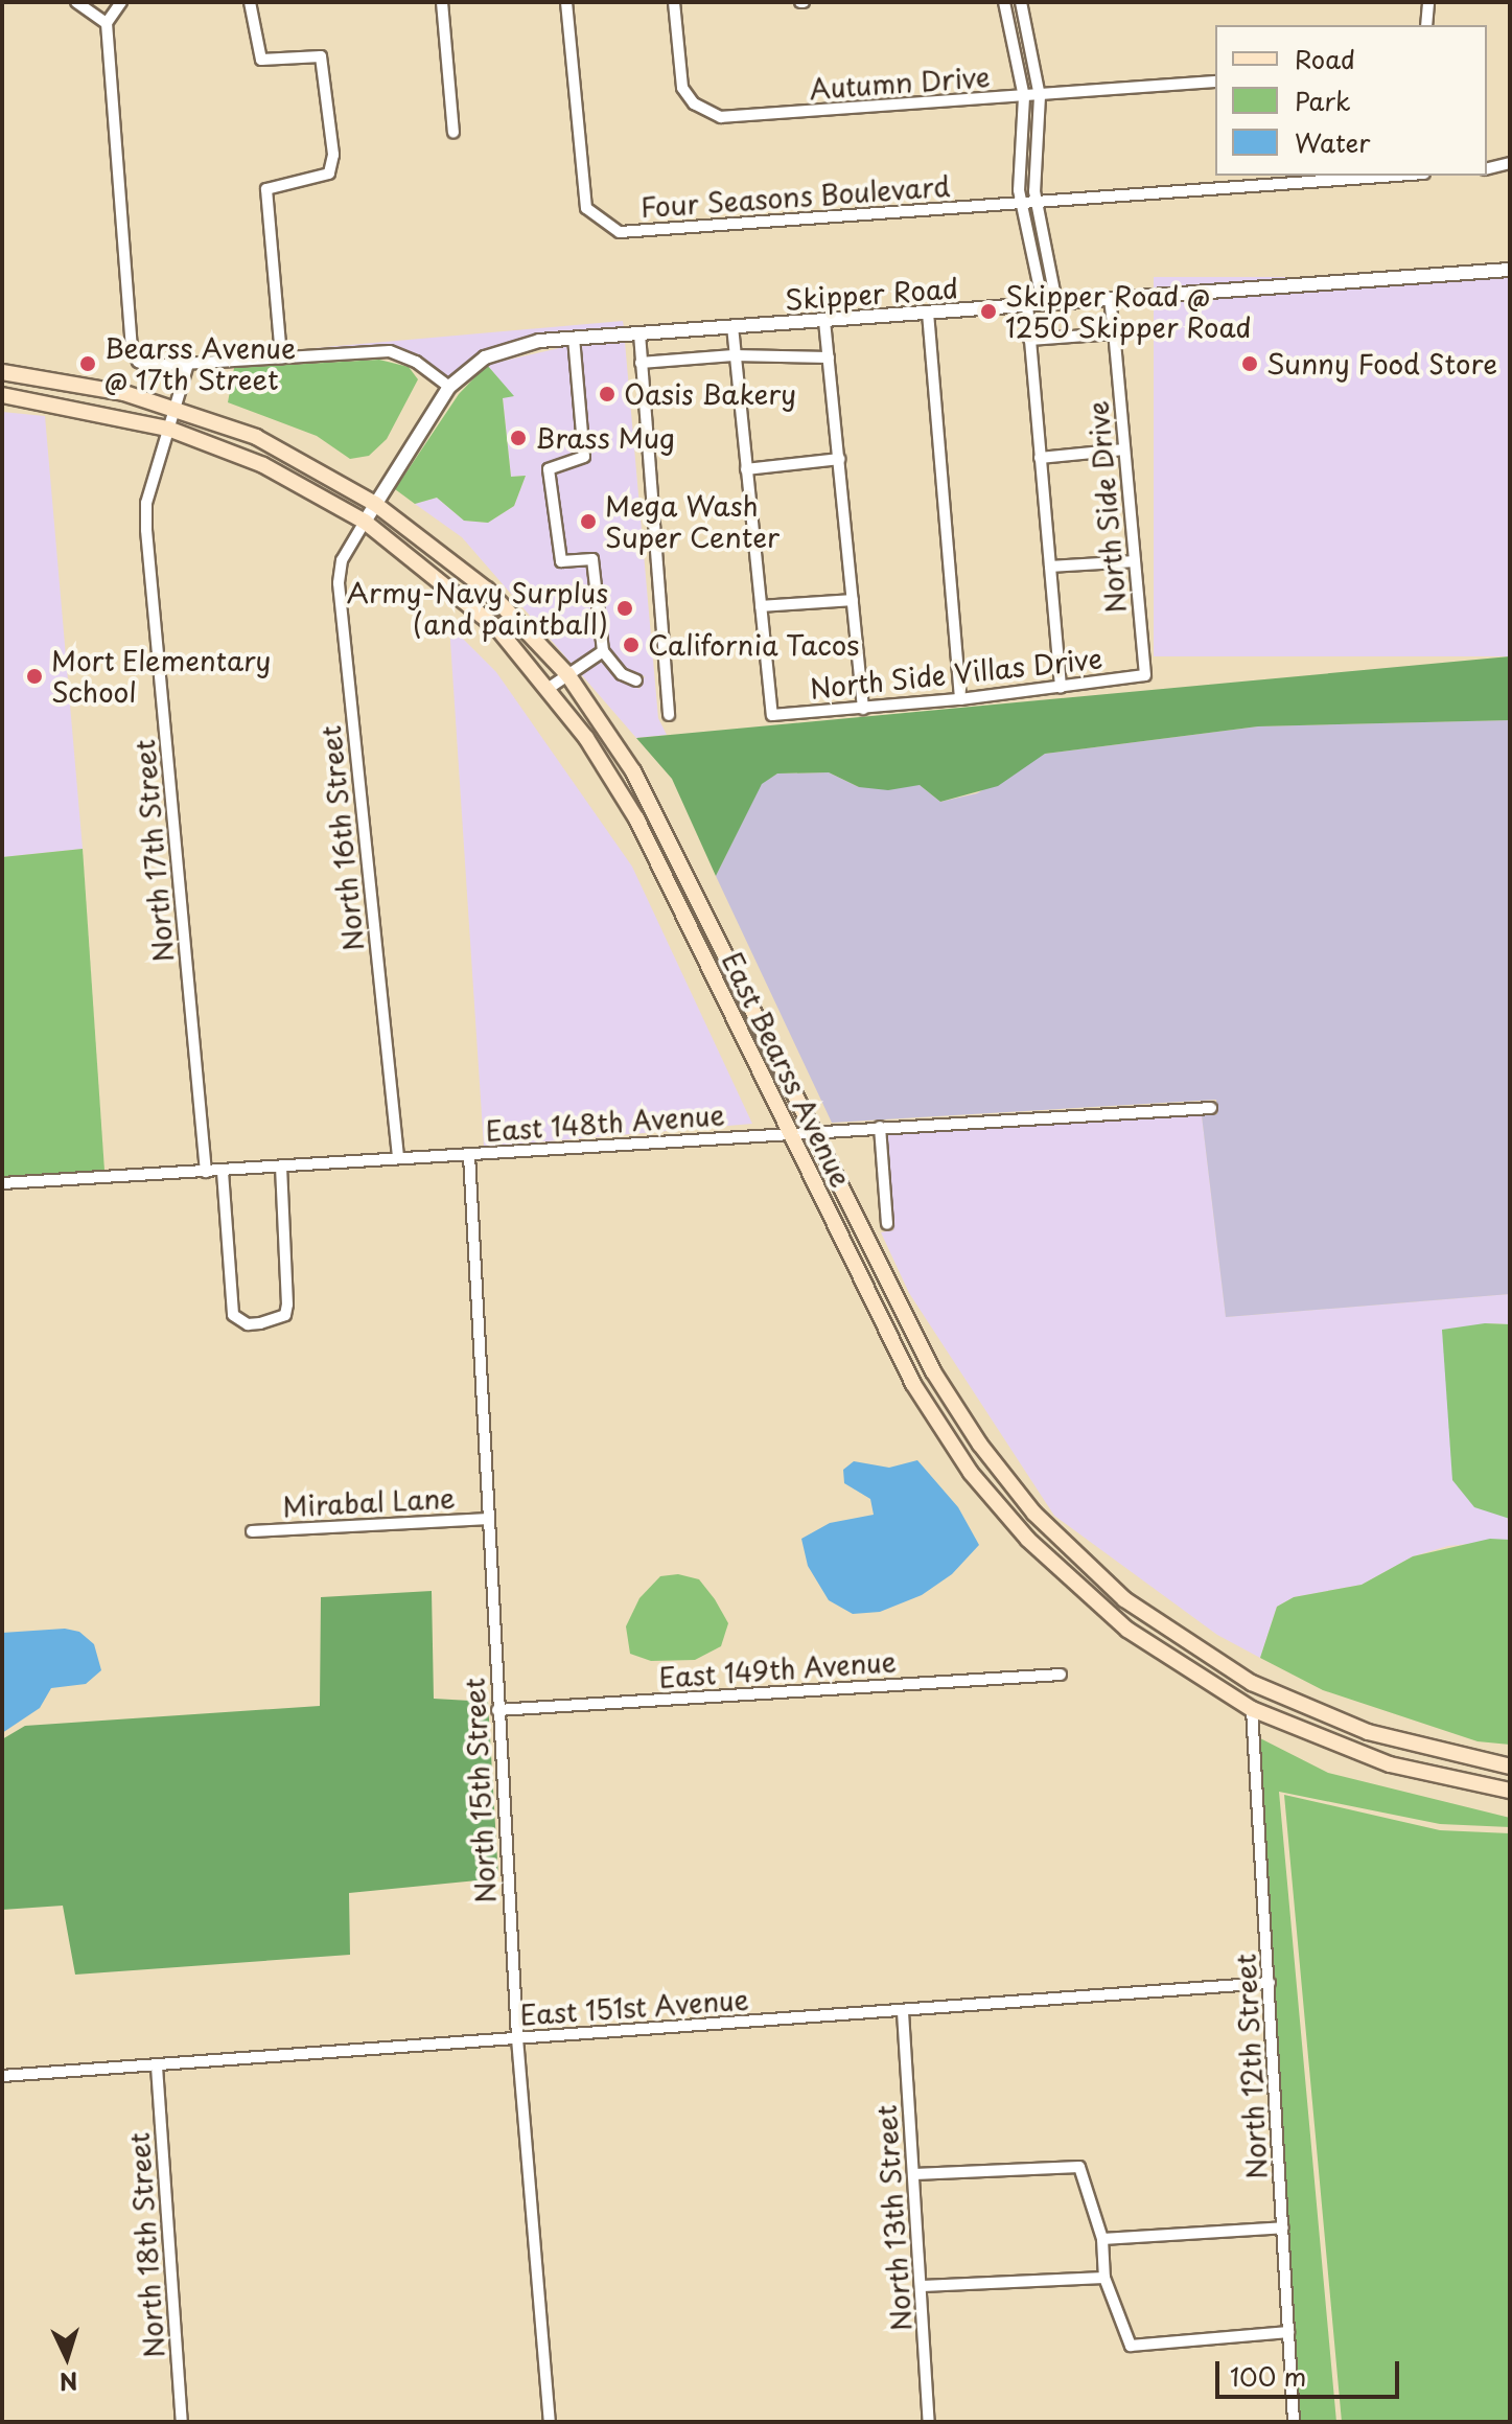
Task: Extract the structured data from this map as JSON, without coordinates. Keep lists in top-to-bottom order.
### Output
{
  "streets": {
    "main road": ["East Bearss Avenue"],
    "street": [
      "Autumn Drive",
      "Four Seasons Boulevard",
      "Skipper Road",
      "North Side Drive",
      "North Side Villas Drive",
      "North 16th Street",
      "North 17th Street",
      "East 148th Avenue",
      "Mirabal Lane",
      "East 149th Avenue",
      "North 15th Street",
      "East 151st Avenue",
      "North 12th Street",
      "North 13th Street",
      "North 18th Street"
    ]
  },
  "crossings": [
    ["Skipper Road", "North Side Drive"],
    ["Skipper Road", "North 16th Street"],
    ["Skipper Road", "East Bearss Avenue"],
    ["North Side Drive", "North Side Villas Drive"],
    ["North 16th Street", "East Bearss Avenue"],
    ["North 16th Street", "East 148th Avenue"],
    ["North 17th Street", "East Bearss Avenue"],
    ["North 17th Street", "East 148th Avenue"],
    ["East Bearss Avenue", "East 148th Avenue"],
    ["East Bearss Avenue", "North 12th Street"],
    ["East 148th Avenue", "North 15th Street"],
    ["Mirabal Lane", "North 15th Street"],
    ["East 149th Avenue", "North 15th Street"],
    ["North 15th Street", "East 151st Avenue"],
    ["East 151st Avenue", "North 12th Street"],
    ["East 151st Avenue", "North 13th Street"],
    ["East 151st Avenue", "North 18th Street"]
  ],
  "places": [
    "Skipper Road @ 1250 Skipper Road",
    "Bearss Avenue @ 17th Street",
    "Sunny Food Store",
    "Oasis Bakery",
    "Brass Mug",
    "Mega Wash Super Center",
    "Army-Navy Surplus (and paintball)",
    "California Tacos",
    "Mort Elementary School"
  ],
  "legend": ["Road", "Park", "Water"],
  "scale_bar": "100 m",
  "north": "bottom"
}
